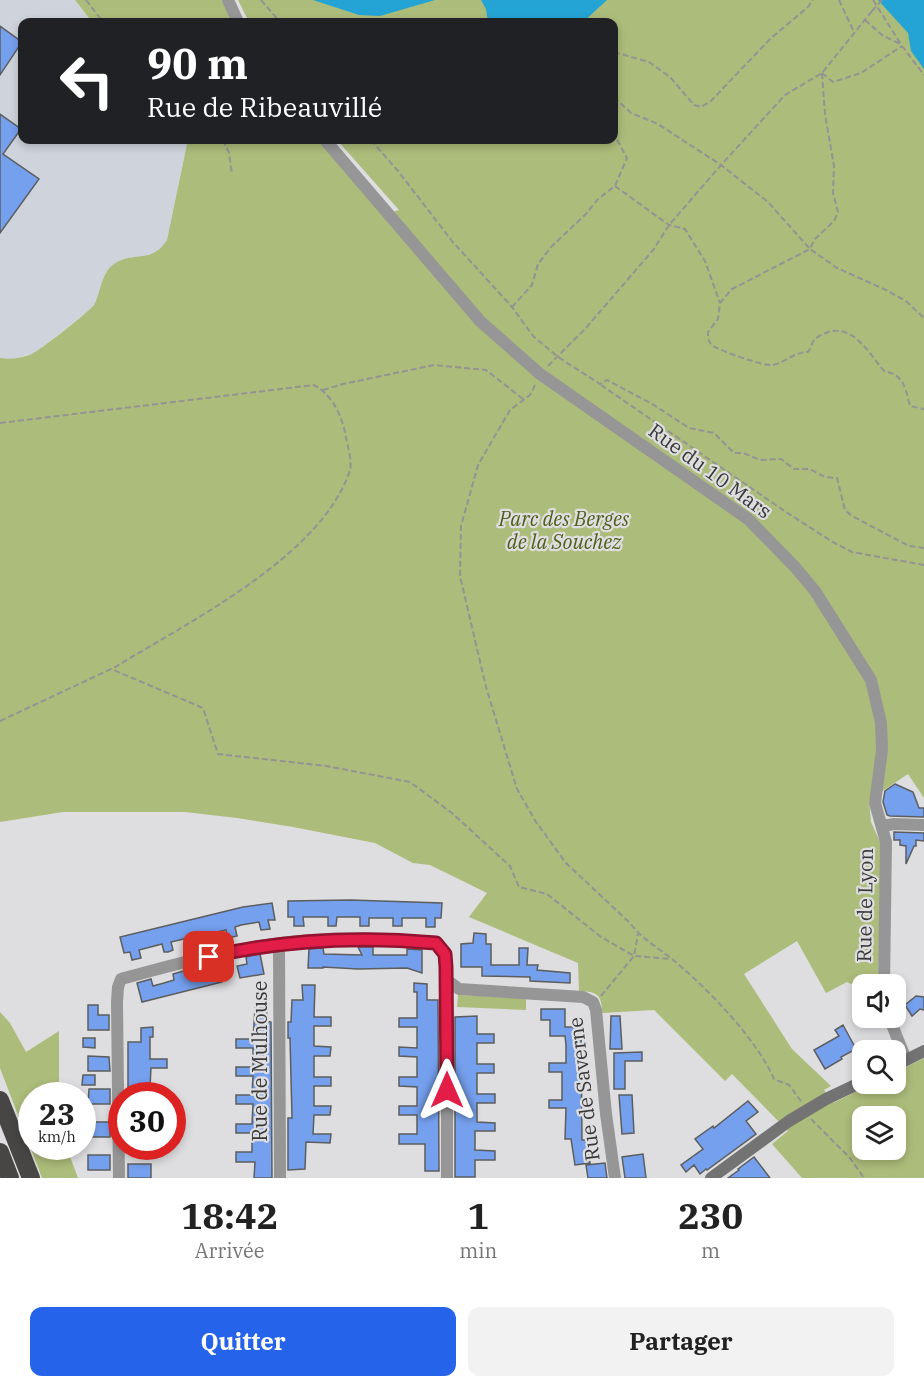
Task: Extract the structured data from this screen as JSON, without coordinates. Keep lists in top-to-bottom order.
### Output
{
  "streets": {
    "street": [
      "Rue du 10 Mars",
      "Rue de Lyon",
      "Rue de Mulhouse",
      "Rue de Saverne"
    ]
  },
  "crossings": [
    ["Rue du 10 Mars", "Rue de Lyon"]
  ],
  "parks": ["Parc des Berges de la Souchez"],
  "page": {
    "turn": ["90 m", "Rue de Ribeauvillé"],
    "speed": "23 km/h",
    "limit": "30",
    "eta": [
      "18:42",
      "Arrivée",
      "1",
      "min",
      "230",
      "m"
    ],
    "buttons": ["Quitter", "Partager"]
  }
}
